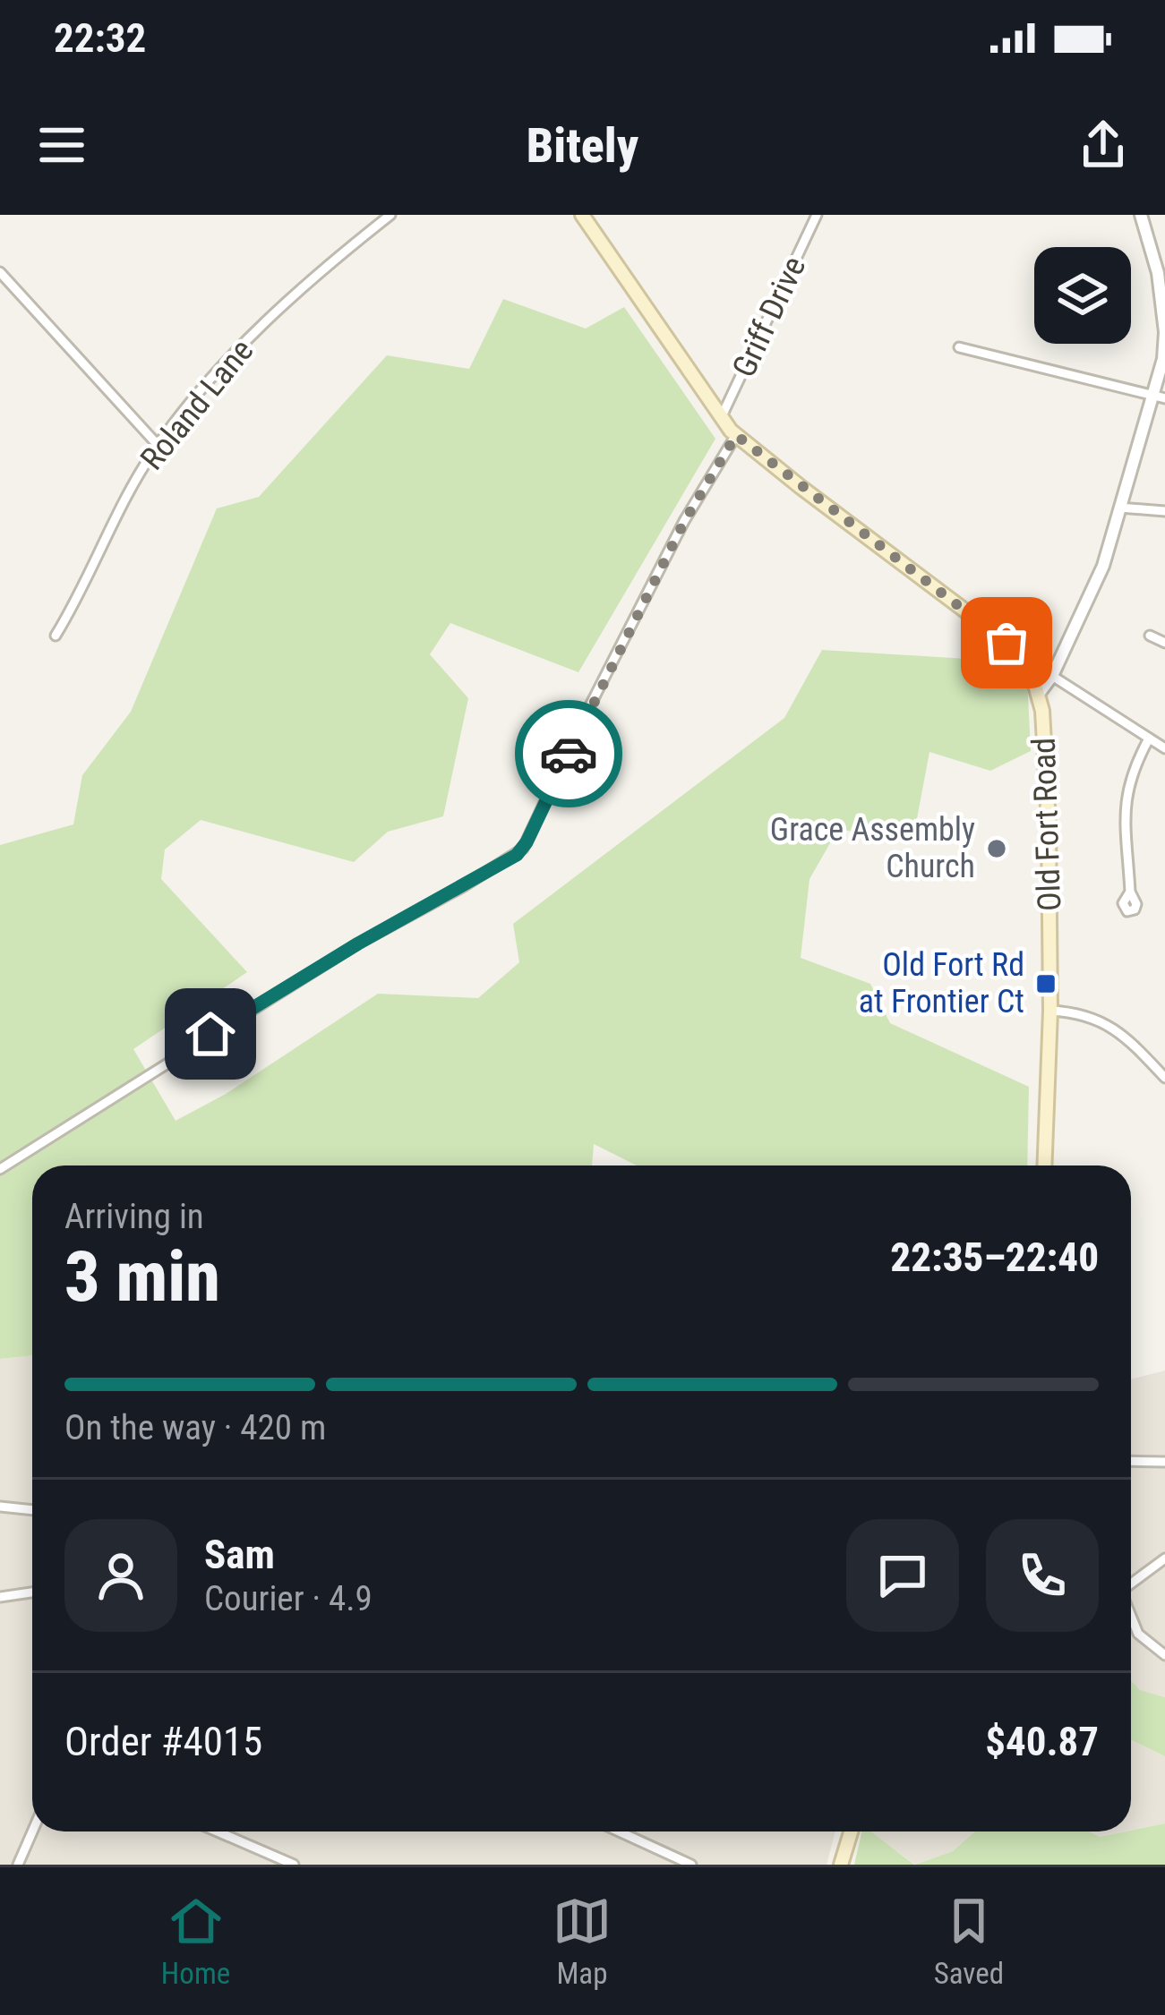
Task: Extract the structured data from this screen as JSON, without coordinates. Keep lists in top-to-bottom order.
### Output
{
  "streets": {
    "main road": ["Old Fort Road"],
    "street": ["Griff Drive", "Roland Lane"]
  },
  "crossings": [
    ["Griff Drive", "Old Fort Road"]
  ],
  "places": {
    "other": ["Grace Assembly Church"],
    "transit": ["Old Fort Rd at Frontier Ct"]
  },
  "page": {
    "status": "22:32",
    "header": "Bitely",
    "heading": ["3 min", "Arriving in", "22:35–22:40"],
    "panel": [
      "Sam",
      "Courier · 4.9",
      "Order #4015",
      "$40.87"
    ],
    "bar": "On the way · 420 m",
    "tabs": ["Home", "Map", "Saved"]
  }
}
